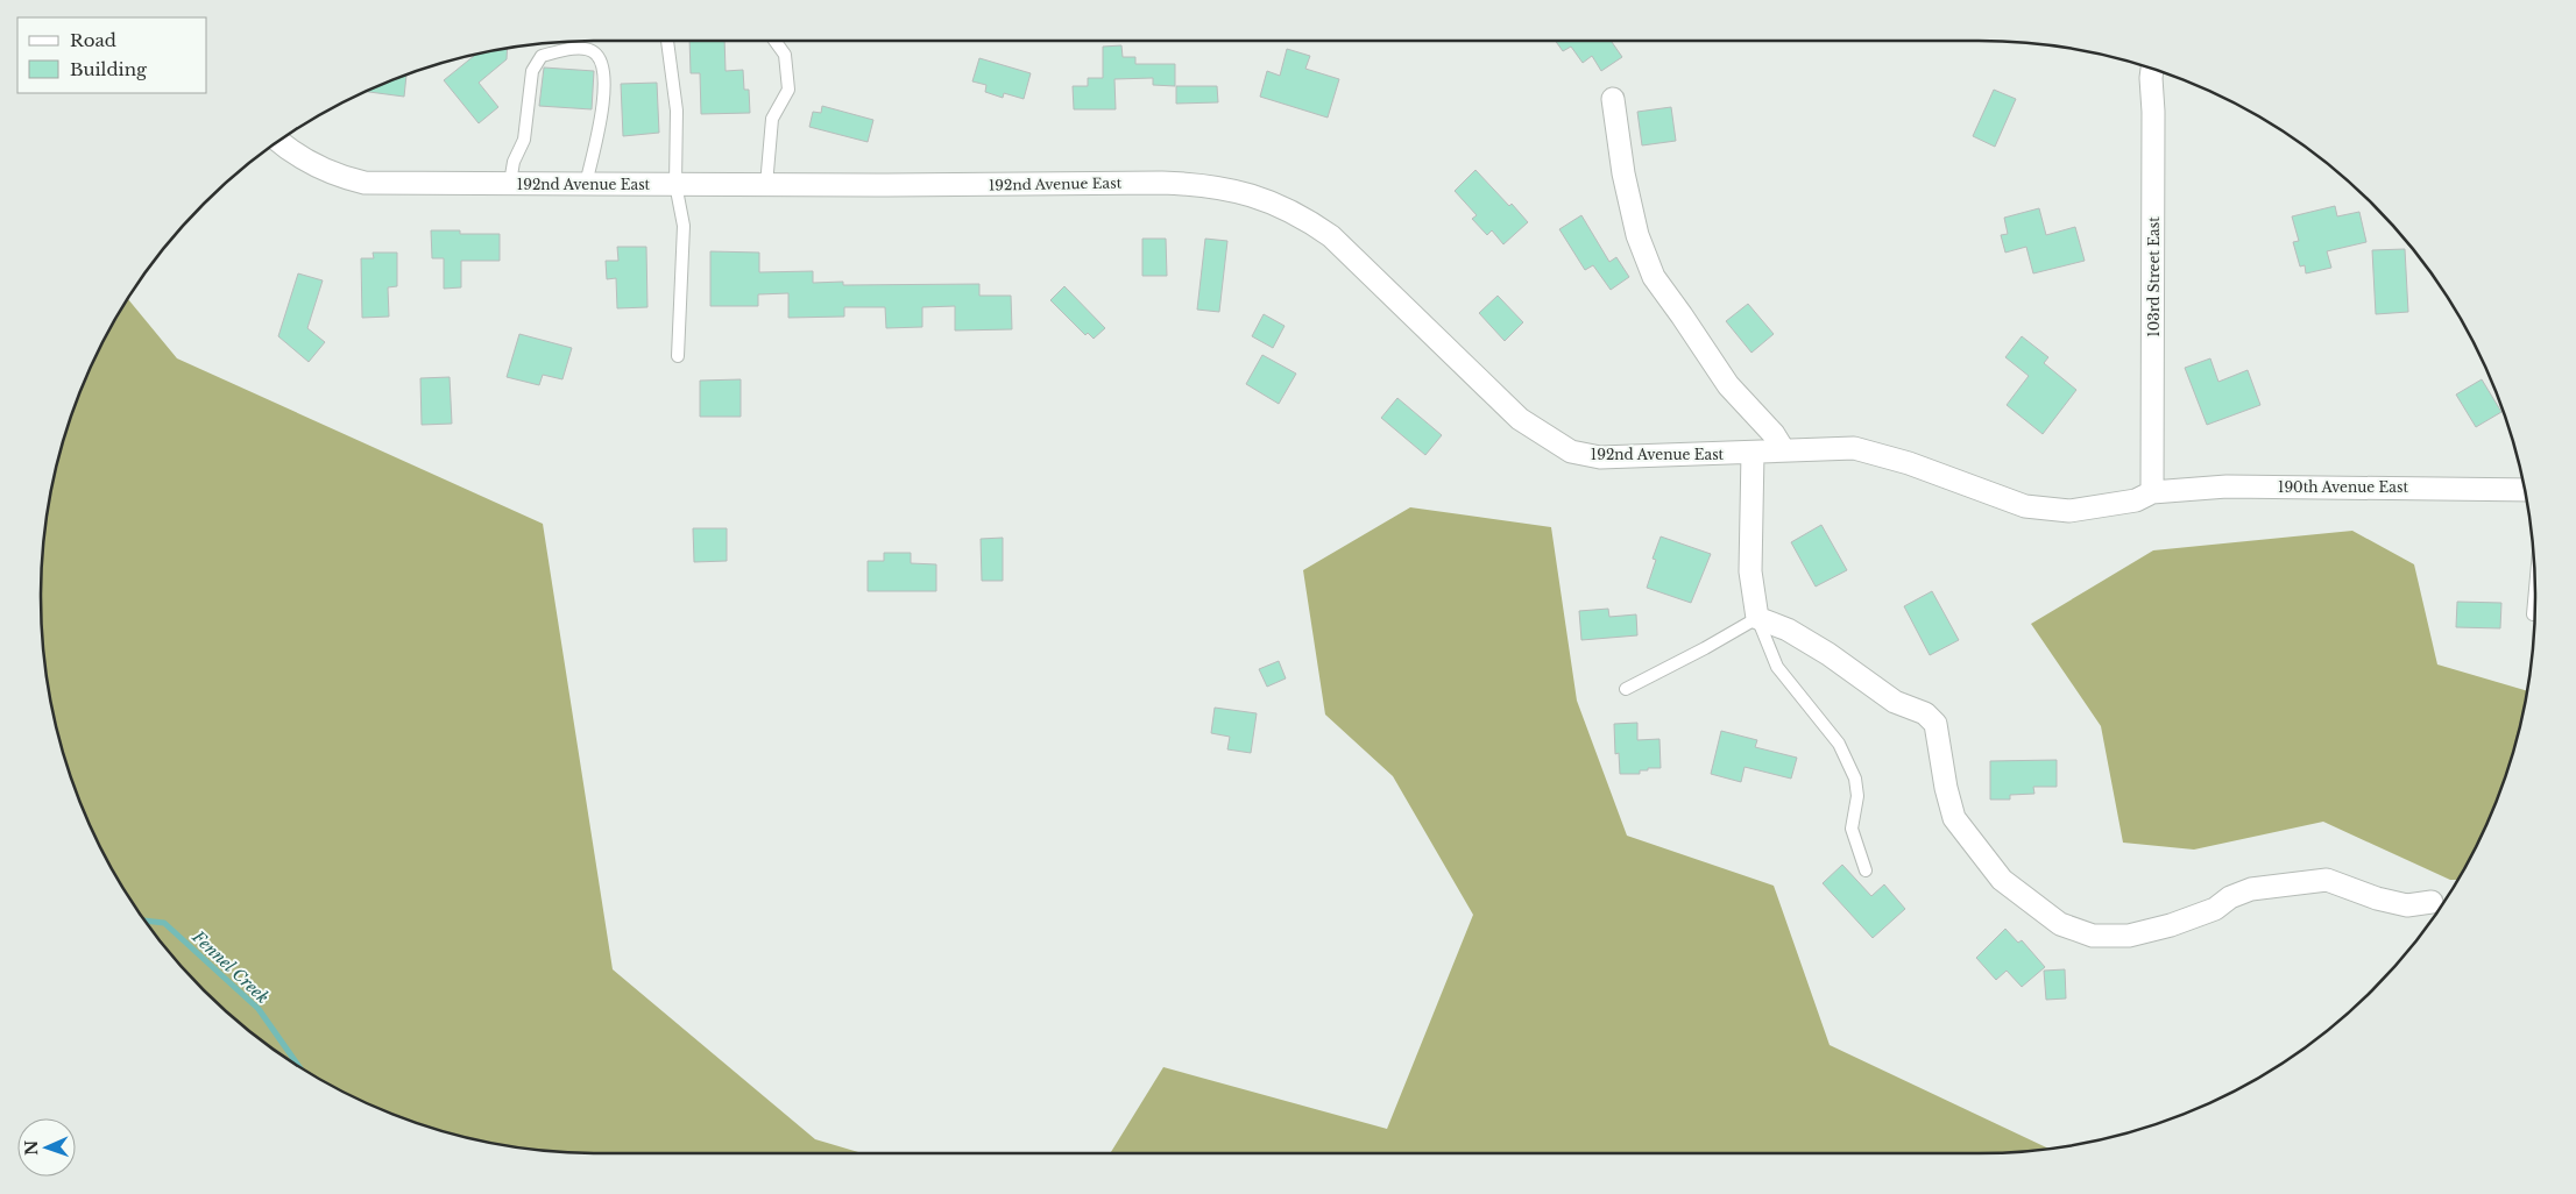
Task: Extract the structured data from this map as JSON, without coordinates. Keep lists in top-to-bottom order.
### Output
{
  "streets": {
    "street": ["192nd Avenue East", "103rd Street East", "190th Avenue East"]
  },
  "crossings": [
    ["103rd Street East", "190th Avenue East"]
  ],
  "water": ["Fennel Creek"],
  "legend": ["Road", "Building"],
  "north": "left"
}
